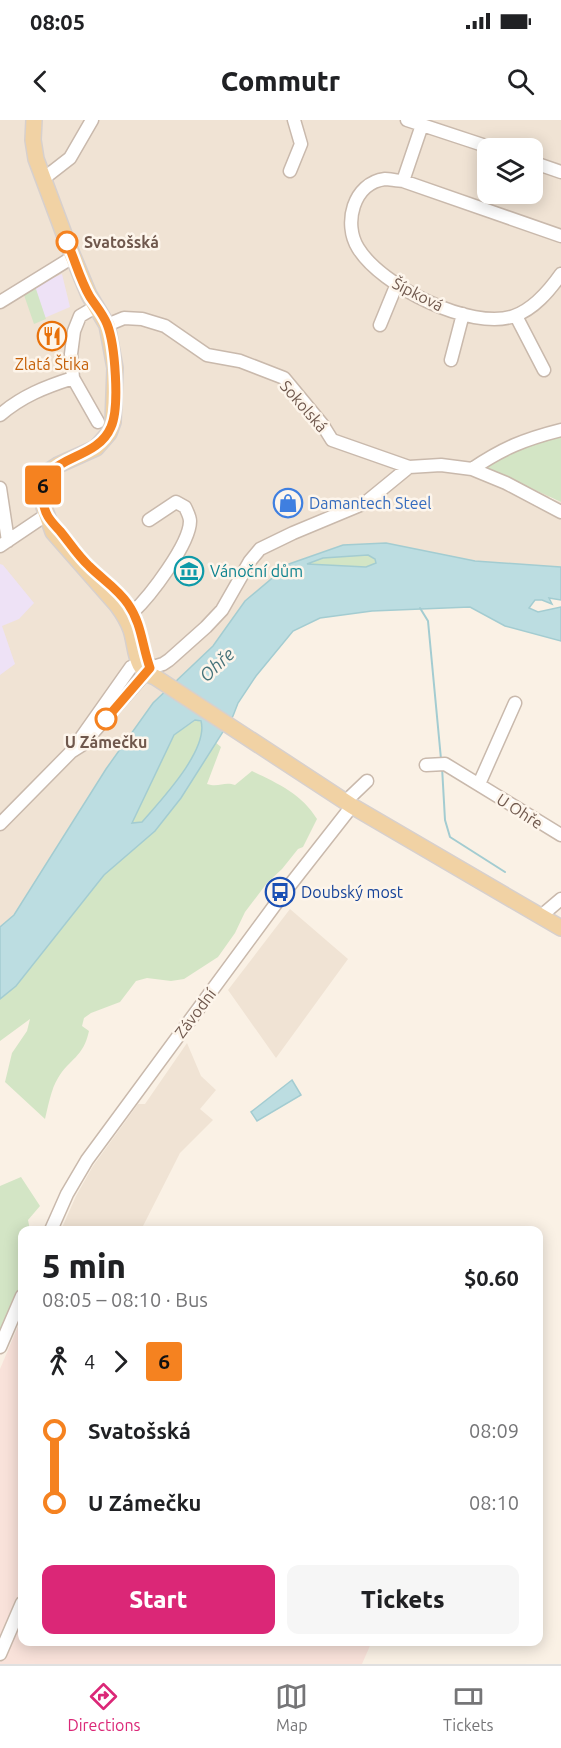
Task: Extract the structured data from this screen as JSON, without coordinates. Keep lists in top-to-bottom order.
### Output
{
  "streets": {
    "street": [
      "Šípková",
      "Sokolská",
      "U Ohře",
      "Závodní"
    ]
  },
  "water": ["Ohře"],
  "places": {
    "other": ["Svatošská", "U Zámečku"],
    "restaurant": ["Zlatá Štika"],
    "shop": ["Damantech Steel"],
    "museum": ["Vánoční dům"],
    "bus stop": ["Doubský most"]
  },
  "lines": ["bus line 6"],
  "page": {
    "status": "08:05",
    "header": "Commutr",
    "on_map": "6",
    "heading": ["5 min", "08:05 – 08:10 · Bus", "$0.60"],
    "legs": ["4", "6"],
    "list": [
      {
        "name": "Svatošská",
        "value": "08:09"
      },
      {
        "name": "U Zámečku",
        "value": "08:10"
      }
    ],
    "buttons": ["Start", "Tickets"],
    "tabs": ["Directions", "Map", "Tickets"]
  }
}
